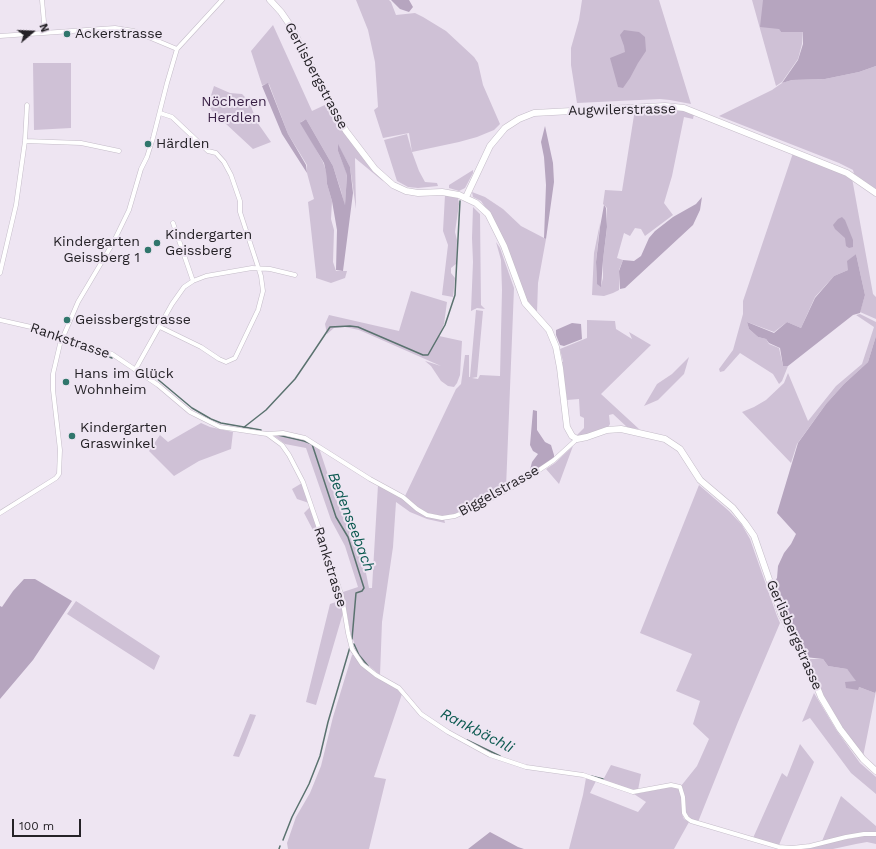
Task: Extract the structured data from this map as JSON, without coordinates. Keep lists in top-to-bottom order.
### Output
{
  "streets": {
    "street": [
      "Gerlisbergstrasse",
      "Augwilerstrasse",
      "Rankstrasse",
      "Biggelstrasse"
    ]
  },
  "crossings": [
    ["Gerlisbergstrasse", "Augwilerstrasse"],
    ["Gerlisbergstrasse", "Biggelstrasse"],
    ["Rankstrasse", "Biggelstrasse"]
  ],
  "water": ["Bedenseebach", "Rankbächli"],
  "parks": ["Nöcheren Herdlen"],
  "places": [
    "Ackerstrasse",
    "Härdlen",
    "Kindergarten Geissberg",
    "Kindergarten Geissberg 1",
    "Geissbergstrasse",
    "Hans im Glück Wohnheim",
    "Kindergarten Graswinkel"
  ],
  "scale_bar": "100 m",
  "north": "right"
}
